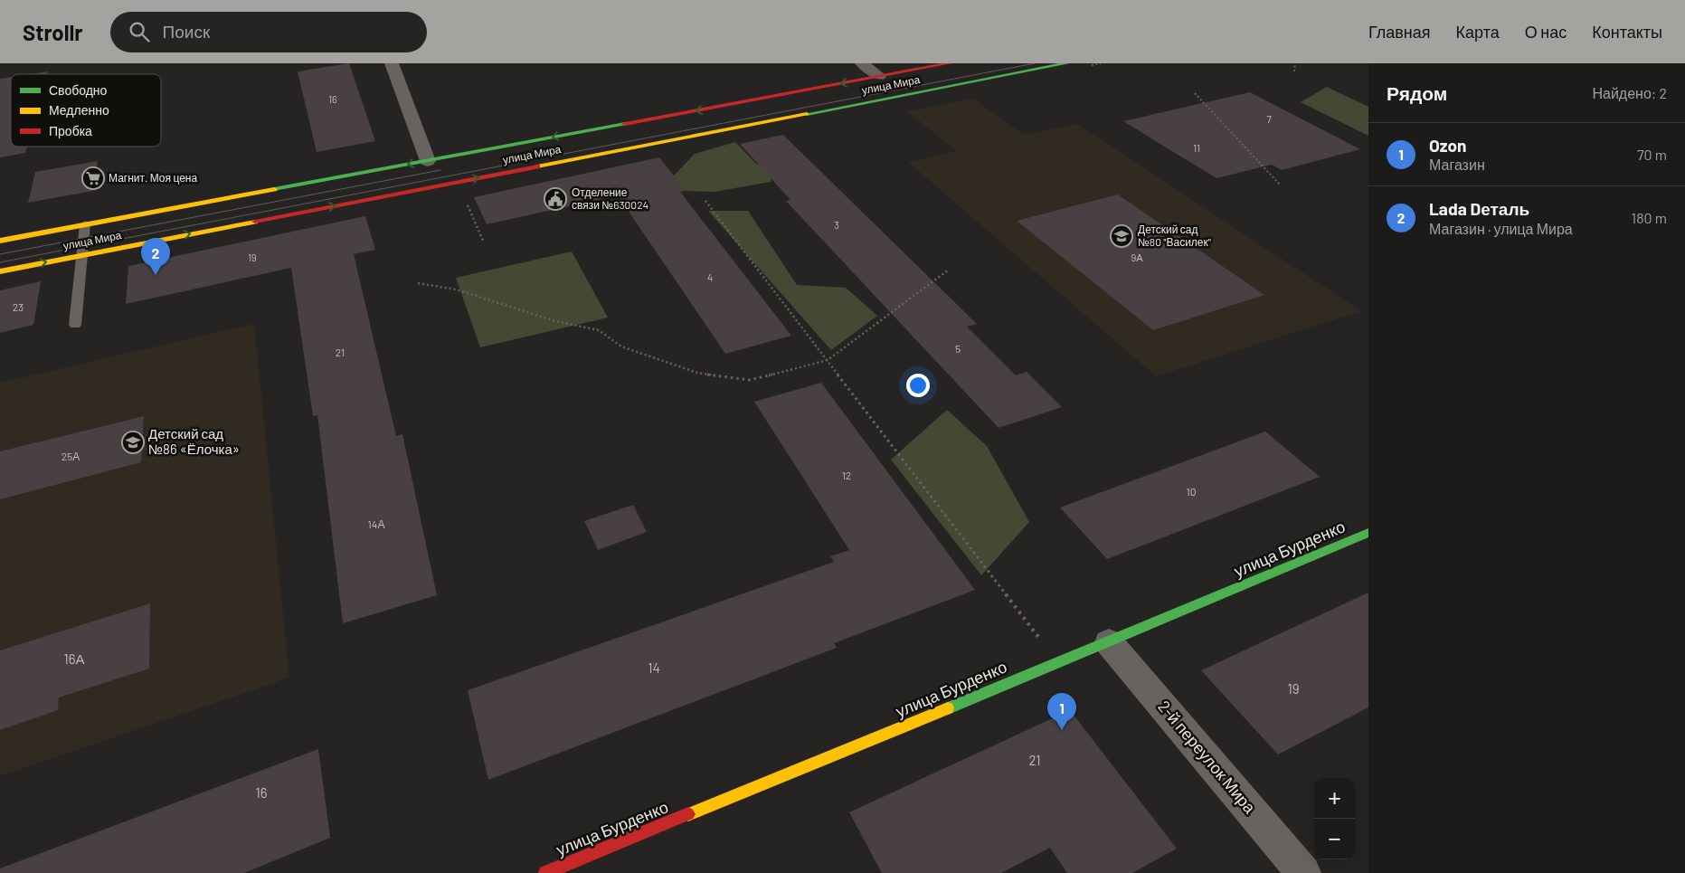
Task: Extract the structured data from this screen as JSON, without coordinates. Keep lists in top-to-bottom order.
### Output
{
  "streets": {
    "street": ["улица Мира", "улица Бурденко", "2-й переулок Мира"]
  },
  "crossings": [
    ["улица Бурденко", "2-й переулок Мира"]
  ],
  "places": {
    "supermarket": ["Магнит. Моя цена"],
    "public building": ["Отделение связи №630024"],
    "school or university": ["Детский сад №80 \"Василек\"", "Детский сад №86 «Ёлочка»"]
  },
  "house_numbers": [
    "16",
    "7",
    "11",
    "3",
    "19",
    "9А",
    "4",
    "23",
    "5",
    "21",
    "25А",
    "12",
    "10",
    "14А",
    "16А",
    "14",
    "19",
    "21",
    "16"
  ],
  "legend": ["Свободно", "Медленно", "Пробка"],
  "page": {
    "header": "Strollr",
    "search": "Поиск",
    "nav": [
      "Главная",
      "Карта",
      "О нас",
      "Контакты"
    ],
    "heading": ["Рядом", "Найдено: 2"],
    "list": [
      {
        "mark": "1",
        "name": "Ozon",
        "note": "Магазин",
        "value": "70 m"
      },
      {
        "mark": "2",
        "name": "Lada Dеталь",
        "note": "Магазин · улица Мира",
        "value": "180 m"
      }
    ],
    "pins": ["2", "1"],
    "map_buttons": ["+", "−"]
  }
}
